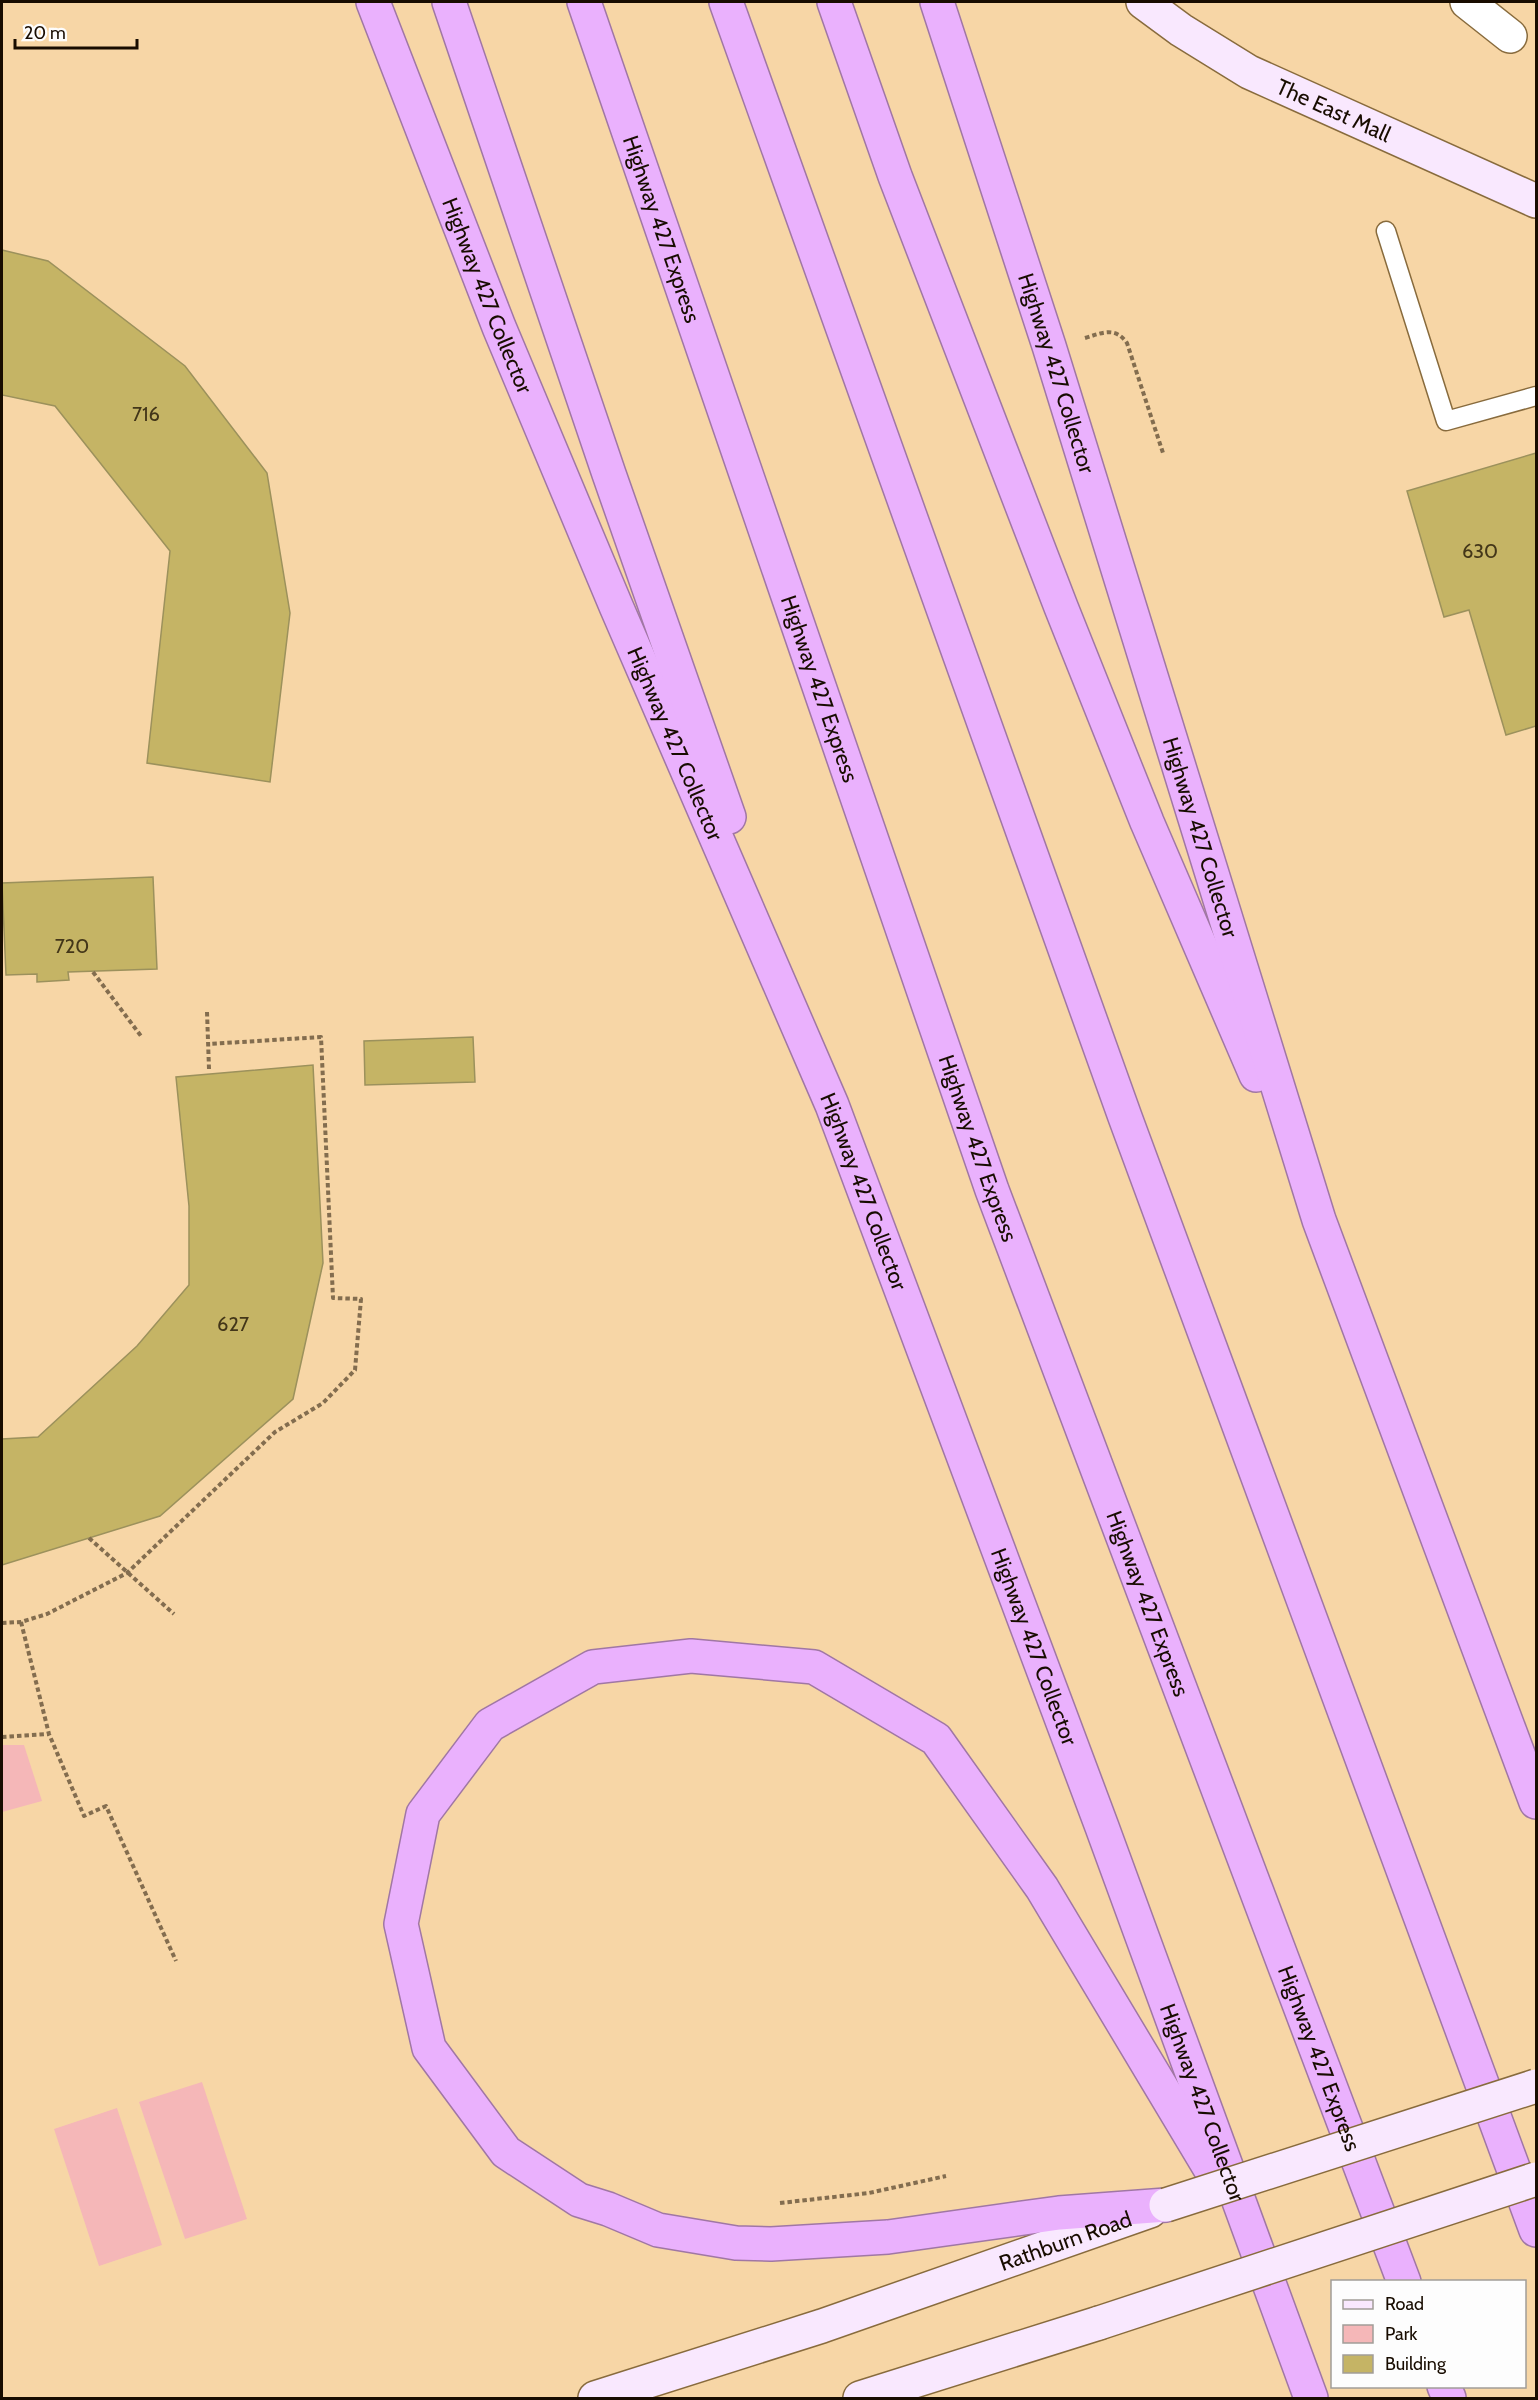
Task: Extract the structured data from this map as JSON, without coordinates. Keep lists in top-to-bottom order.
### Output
{
  "streets": {
    "highway": ["Highway 427 Express", "Highway 427 Collector"],
    "main road": ["The East Mall", "Rathburn Road"]
  },
  "house_numbers": [
    "716",
    "630",
    "720",
    "627"
  ],
  "legend": ["Road", "Park", "Building"],
  "scale_bar": "20 m"
}
